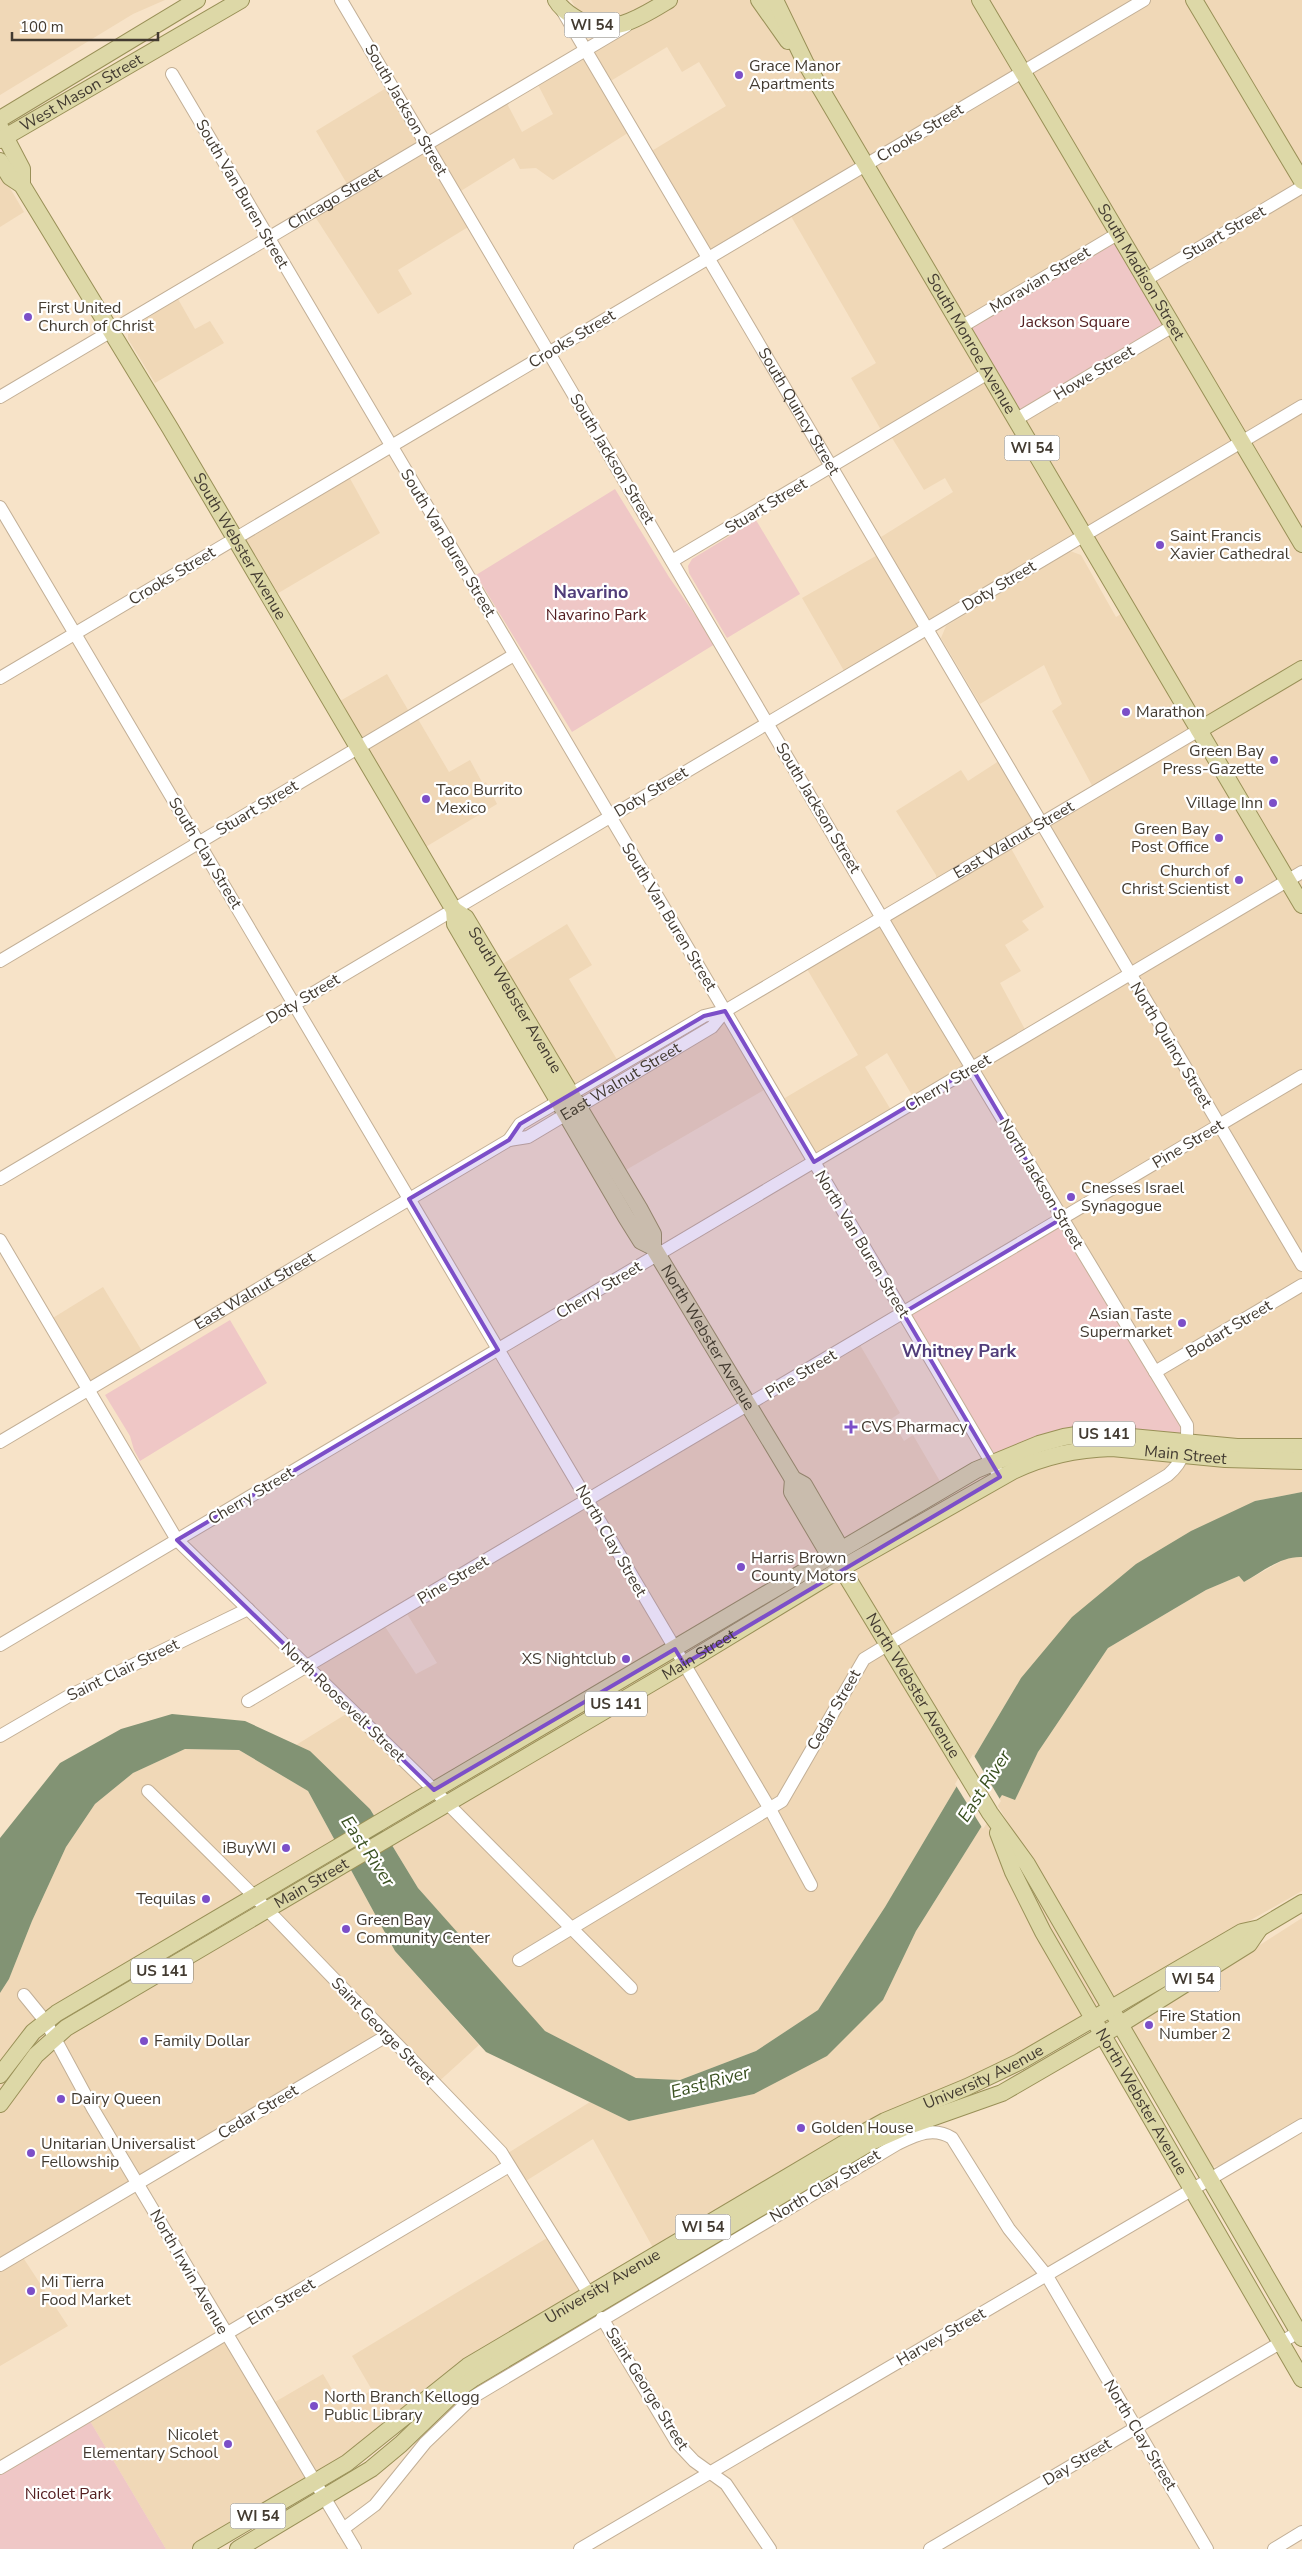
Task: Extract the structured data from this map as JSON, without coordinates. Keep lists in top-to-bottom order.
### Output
{
  "streets": {
    "main road": [
      "WI 54",
      "West Mason Street",
      "Chicago Street",
      "South Madison Street",
      "South Monroe Avenue",
      "South Webster Avenue",
      "East Walnut Street",
      "North Webster Avenue",
      "US 141",
      "Main Street",
      "University Avenue"
    ],
    "street": [
      "South Jackson Street",
      "Crooks Street",
      "South Van Buren Street",
      "Stuart Street",
      "Moravian Street",
      "Howe Street",
      "South Quincy Street",
      "Doty Street",
      "South Clay Street",
      "North Quincy Street",
      "Cherry Street",
      "Pine Street",
      "North Jackson Street",
      "North Van Buren Street",
      "Bodart Street",
      "North Clay Street",
      "Saint Clair Street",
      "North Roosevelt Street",
      "Cedar Street",
      "Saint George Street",
      "North Irwin Avenue",
      "Elm Street",
      "Harvey Street",
      "Day Street"
    ]
  },
  "crossings": [
    ["WI 54", "Chicago Street"],
    ["WI 54", "South Quincy Street"],
    ["West Mason Street", "South Webster Avenue"],
    ["South Jackson Street", "Crooks Street"],
    ["South Jackson Street", "Chicago Street"],
    ["South Jackson Street", "Stuart Street"],
    ["South Jackson Street", "Doty Street"],
    ["South Jackson Street", "East Walnut Street"],
    ["South Jackson Street", "North Jackson Street"],
    ["Crooks Street", "South Van Buren Street"],
    ["Crooks Street", "South Madison Street"],
    ["Crooks Street", "South Monroe Avenue"],
    ["Crooks Street", "South Quincy Street"],
    ["Crooks Street", "South Webster Avenue"],
    ["Crooks Street", "South Clay Street"],
    ["South Van Buren Street", "Chicago Street"],
    ["South Van Buren Street", "Stuart Street"],
    ["South Van Buren Street", "Doty Street"],
    ["South Van Buren Street", "East Walnut Street"],
    ["South Van Buren Street", "North Van Buren Street"],
    ["Chicago Street", "South Quincy Street"],
    ["Chicago Street", "South Webster Avenue"],
    ["Stuart Street", "South Madison Street"],
    ["Stuart Street", "South Monroe Avenue"],
    ["Stuart Street", "South Quincy Street"],
    ["Stuart Street", "South Webster Avenue"],
    ["Stuart Street", "South Clay Street"],
    ["South Madison Street", "Moravian Street"],
    ["South Madison Street", "Howe Street"],
    ["South Madison Street", "Doty Street"],
    ["Moravian Street", "South Monroe Avenue"],
    ["South Monroe Avenue", "Howe Street"],
    ["South Monroe Avenue", "Doty Street"],
    ["South Monroe Avenue", "East Walnut Street"],
    ["South Monroe Avenue", "Cherry Street"],
    ["South Quincy Street", "Doty Street"],
    ["South Quincy Street", "East Walnut Street"],
    ["South Quincy Street", "North Quincy Street"],
    ["South Webster Avenue", "Doty Street"],
    ["South Webster Avenue", "East Walnut Street"],
    ["South Webster Avenue", "North Webster Avenue"],
    ["Doty Street", "South Clay Street"],
    ["East Walnut Street", "South Clay Street"],
    ["East Walnut Street", "North Quincy Street"],
    ["East Walnut Street", "North Jackson Street"],
    ["East Walnut Street", "North Van Buren Street"],
    ["East Walnut Street", "North Webster Avenue"],
    ["East Walnut Street", "North Clay Street"],
    ["East Walnut Street", "North Roosevelt Street"],
    ["South Clay Street", "North Clay Street"],
    ["North Quincy Street", "Cherry Street"],
    ["North Quincy Street", "Pine Street"],
    ["Cherry Street", "North Jackson Street"],
    ["Cherry Street", "North Van Buren Street"],
    ["Cherry Street", "North Webster Avenue"],
    ["Cherry Street", "North Clay Street"],
    ["Cherry Street", "North Roosevelt Street"],
    ["Pine Street", "North Jackson Street"],
    ["Pine Street", "North Van Buren Street"],
    ["Pine Street", "North Webster Avenue"],
    ["Pine Street", "North Clay Street"],
    ["Pine Street", "North Roosevelt Street"],
    ["North Jackson Street", "Bodart Street"],
    ["North Jackson Street", "Main Street"],
    ["North Jackson Street", "Cedar Street"],
    ["North Van Buren Street", "Main Street"],
    ["North Webster Avenue", "Main Street"],
    ["North Webster Avenue", "Cedar Street"],
    ["North Webster Avenue", "University Avenue"],
    ["North Webster Avenue", "Harvey Street"],
    ["North Webster Avenue", "Day Street"],
    ["Main Street", "North Clay Street"],
    ["Main Street", "North Roosevelt Street"],
    ["Main Street", "Cedar Street"],
    ["Main Street", "Saint George Street"],
    ["Main Street", "North Irwin Avenue"],
    ["North Clay Street", "Cedar Street"],
    ["North Clay Street", "Saint George Street"],
    ["North Clay Street", "North Irwin Avenue"],
    ["North Clay Street", "Harvey Street"],
    ["North Clay Street", "Day Street"],
    ["Saint Clair Street", "North Roosevelt Street"],
    ["North Roosevelt Street", "Cedar Street"],
    ["Cedar Street", "Saint George Street"],
    ["Cedar Street", "North Irwin Avenue"],
    ["Saint George Street", "University Avenue"],
    ["Saint George Street", "Elm Street"],
    ["Saint George Street", "Harvey Street"],
    ["University Avenue", "North Irwin Avenue"],
    ["North Irwin Avenue", "Elm Street"]
  ],
  "districts": ["Navarino", "Whitney Park"],
  "water": ["East River"],
  "parks": ["Jackson Square", "Navarino Park", "Nicolet Park"],
  "places": {
    "other": [
      "Grace Manor Apartments",
      "First United Church of Christ",
      "Saint Francis Xavier Cathedral",
      "Marathon",
      "Green Bay Press-Gazette",
      "Taco Burrito Mexico",
      "Village Inn",
      "Green Bay Post Office",
      "Church of Christ Scientist",
      "Cnesses Israel Synagogue",
      "Asian Taste Supermarket",
      "Harris Brown County Motors",
      "XS Nightclub",
      "iBuyWI",
      "Tequilas",
      "Green Bay Community Center",
      "Fire Station Number 2",
      "Family Dollar",
      "Dairy Queen",
      "Golden House",
      "Unitarian Universalist Fellowship",
      "Mi Tierra Food Market",
      "North Branch Kellogg Public Library",
      "Nicolet Elementary School"
    ],
    "health": ["CVS Pharmacy"]
  },
  "scale_bar": "100 m"
}
